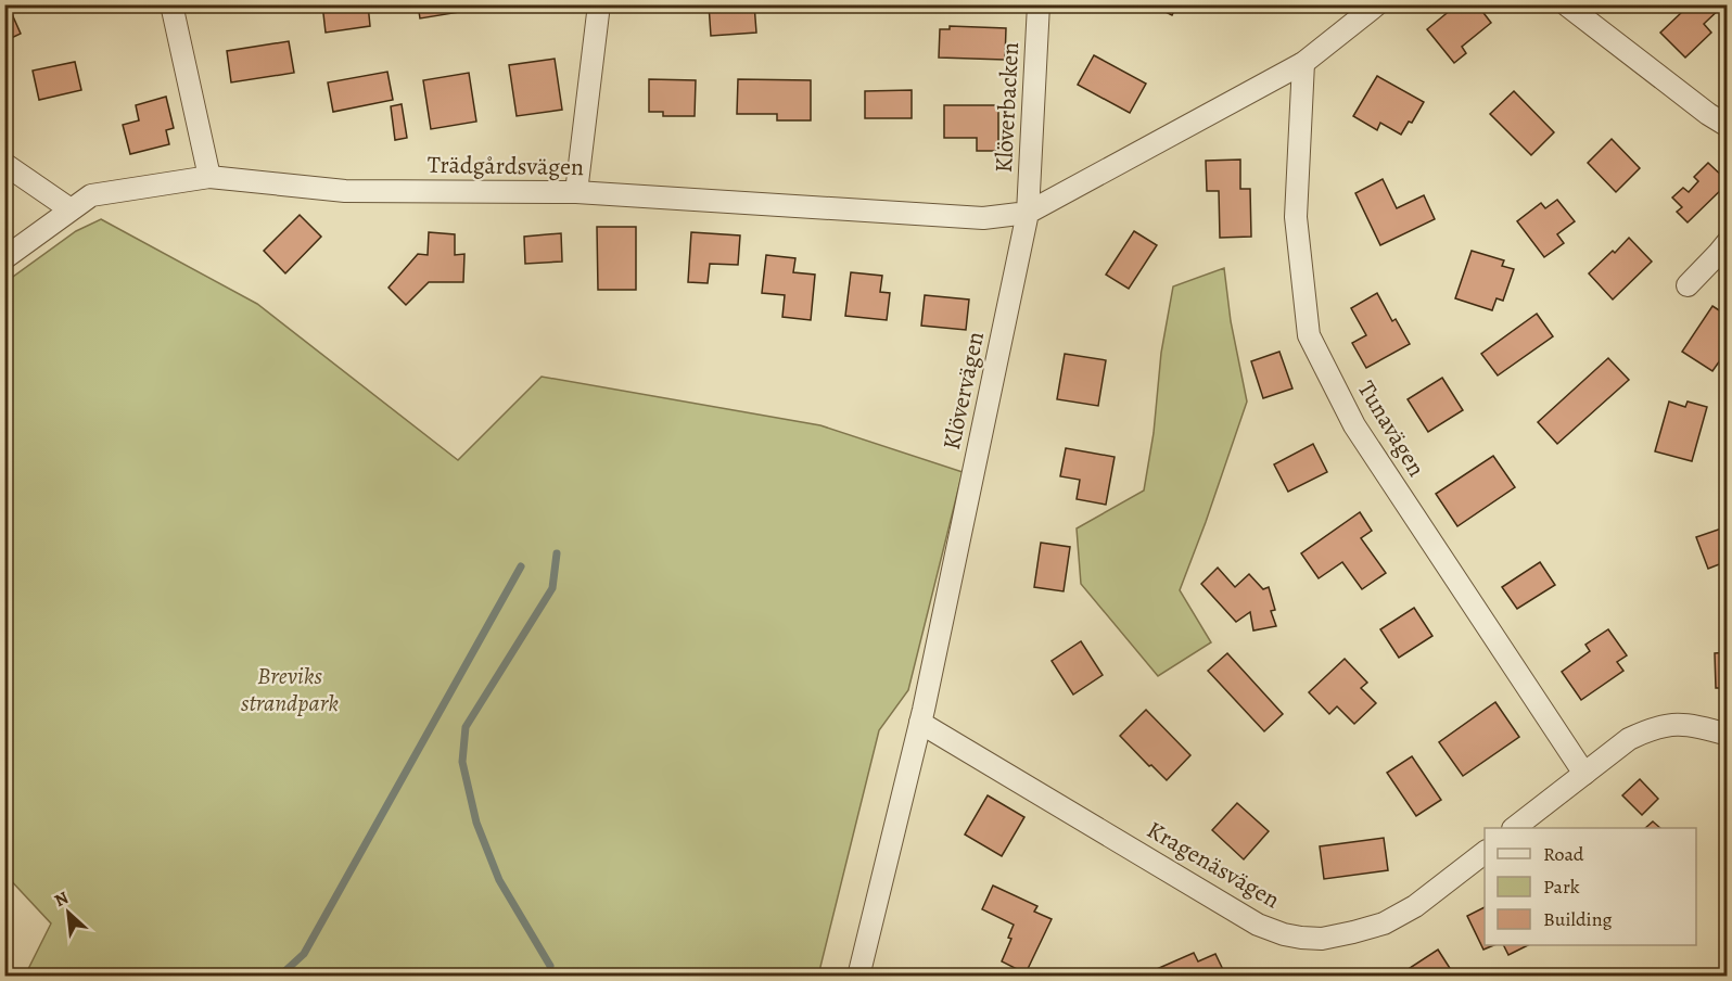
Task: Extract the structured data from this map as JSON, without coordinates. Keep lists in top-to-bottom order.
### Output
{
  "streets": {
    "street": [
      "Klöverbacken",
      "Trädgårdsvägen",
      "Klövervägen",
      "Tunavägen",
      "Kragenäsvägen"
    ]
  },
  "crossings": [
    ["Klöverbacken", "Trädgårdsvägen"],
    ["Klöverbacken", "Klövervägen"],
    ["Trädgårdsvägen", "Klövervägen"],
    ["Klövervägen", "Kragenäsvägen"]
  ],
  "parks": ["Breviks strandpark"],
  "legend": ["Road", "Park", "Building"],
  "north": "top left"
}
